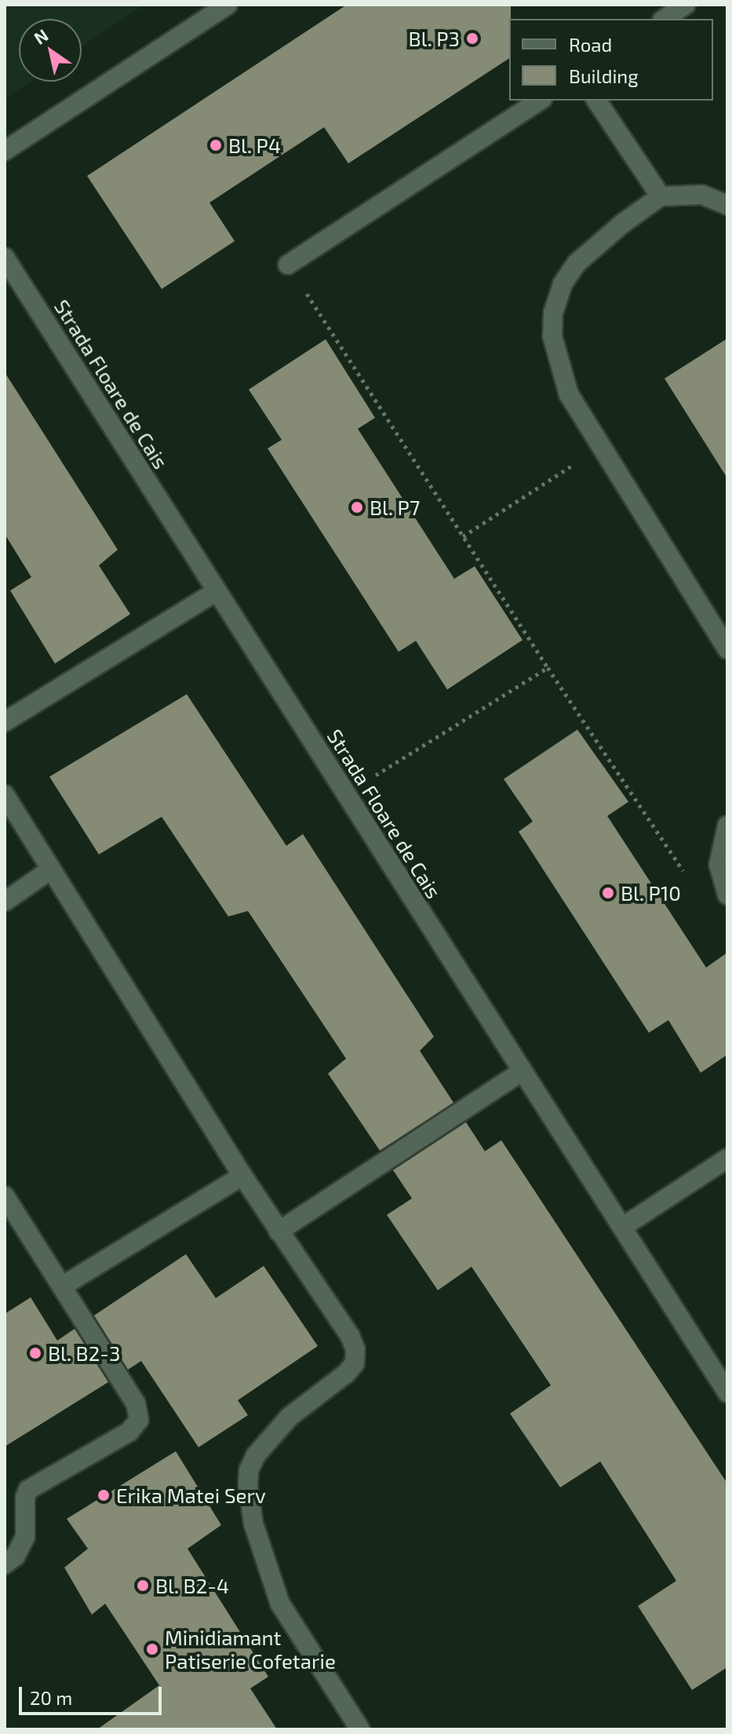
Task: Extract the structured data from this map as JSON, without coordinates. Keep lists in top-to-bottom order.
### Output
{
  "streets": {
    "street": ["Strada Floare de Cais"]
  },
  "places": [
    "Bl. P3",
    "Bl. P4",
    "Bl. P7",
    "Bl. P10",
    "Bl. B2-3",
    "Erika Matei Serv",
    "Bl. B2-4",
    "Minidiamant Patiserie Cofetarie"
  ],
  "legend": ["Road", "Building"],
  "scale_bar": "20 m",
  "north": "top left"
}
